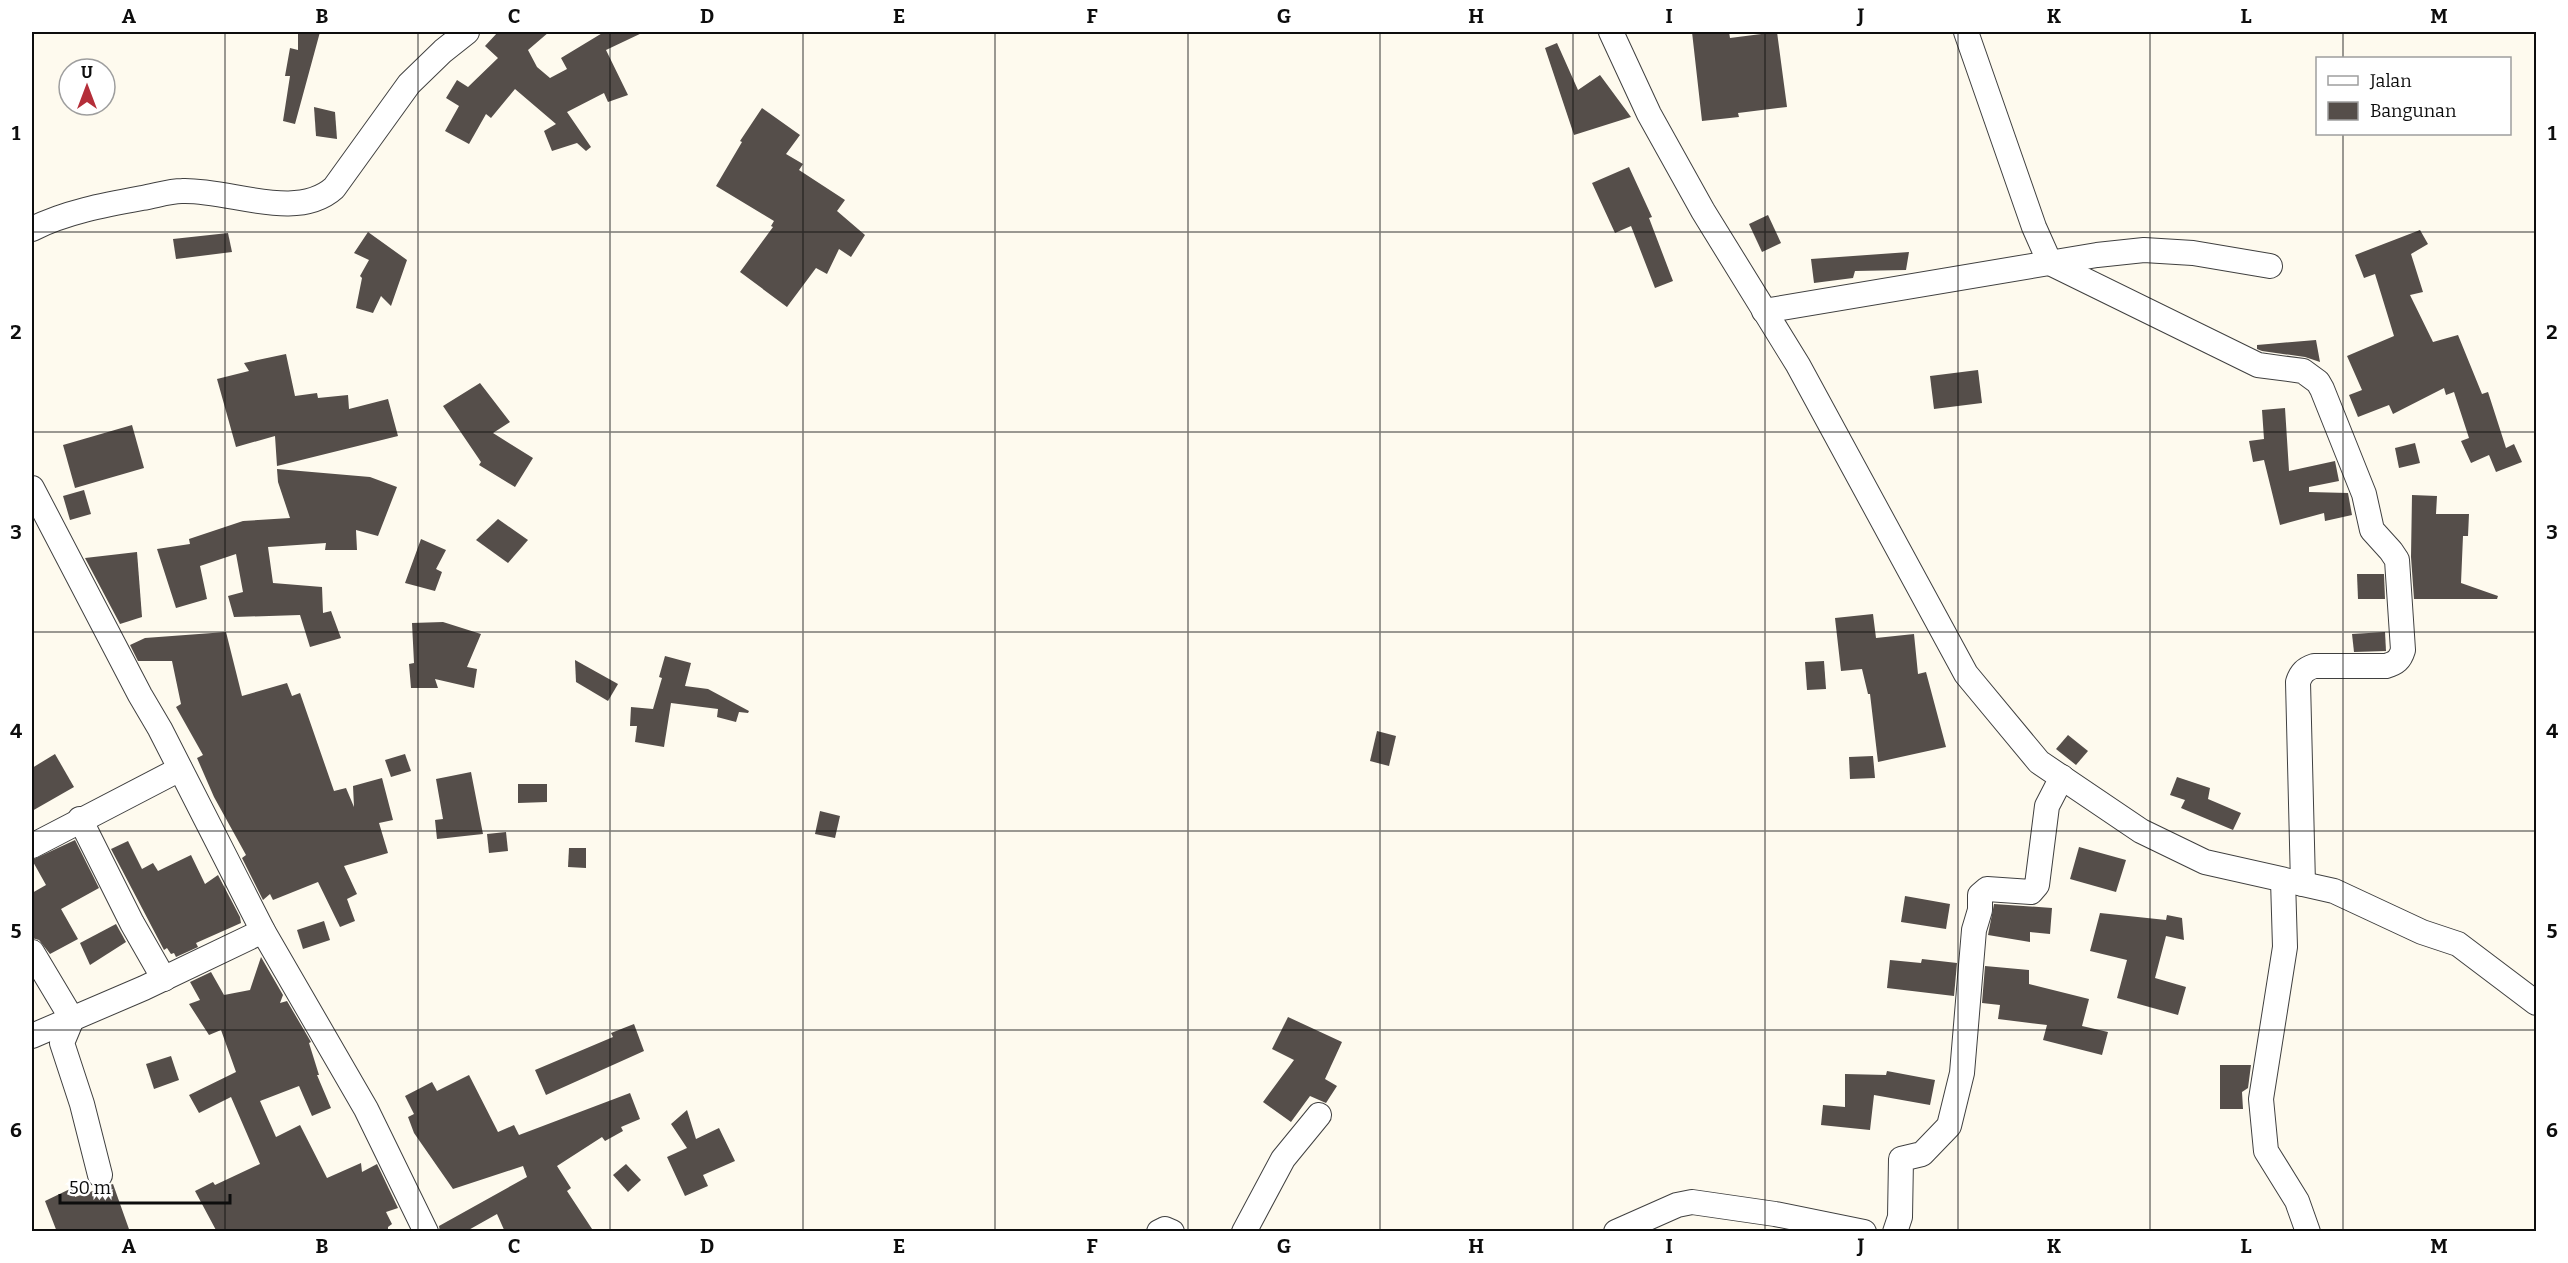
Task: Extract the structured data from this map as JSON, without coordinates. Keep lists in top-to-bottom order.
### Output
{
  "legend": ["Jalan", "Bangunan"],
  "scale_bar": "50 m",
  "north": "top",
  "grid": {
    "columns": [
      "A",
      "B",
      "C",
      "D",
      "E",
      "F",
      "G",
      "H",
      "I",
      "J",
      "K",
      "L",
      "M"
    ],
    "rows": [
      "1",
      "2",
      "3",
      "4",
      "5",
      "6"
    ]
  }
}
